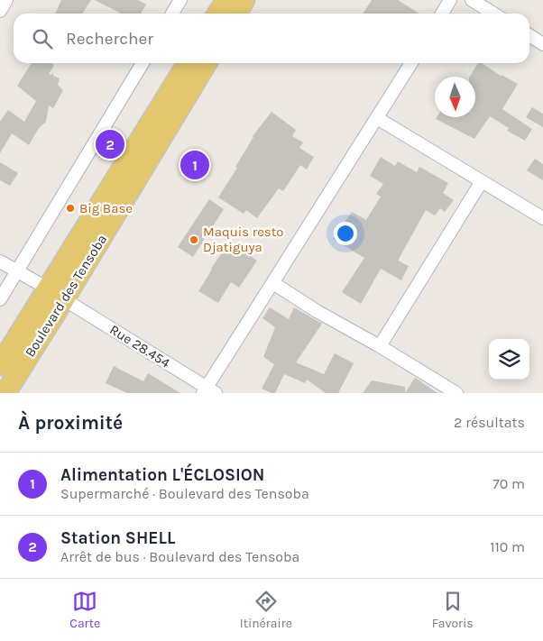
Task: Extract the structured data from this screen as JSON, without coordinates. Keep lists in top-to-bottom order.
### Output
{
  "streets": {
    "main road": ["Boulevard des Tensoba"],
    "street": ["Rue 28.454"]
  },
  "crossings": [
    ["Boulevard des Tensoba", "Rue 28.454"]
  ],
  "places": ["Big Base", "Maquis resto Djatiguya"],
  "north": "bottom",
  "page": {
    "search": "Rechercher",
    "pins": ["2", "1"],
    "heading": ["À proximité", "2 résultats"],
    "list": [
      {
        "mark": "1",
        "name": "Alimentation L'ÉCLOSION",
        "note": "Supermarché · Boulevard des Tensoba",
        "value": "70 m"
      },
      {
        "mark": "2",
        "name": "Station SHELL",
        "note": "Arrêt de bus · Boulevard des Tensoba",
        "value": "110 m"
      }
    ],
    "nav": ["Carte", "Itinéraire", "Favoris"]
  }
}
